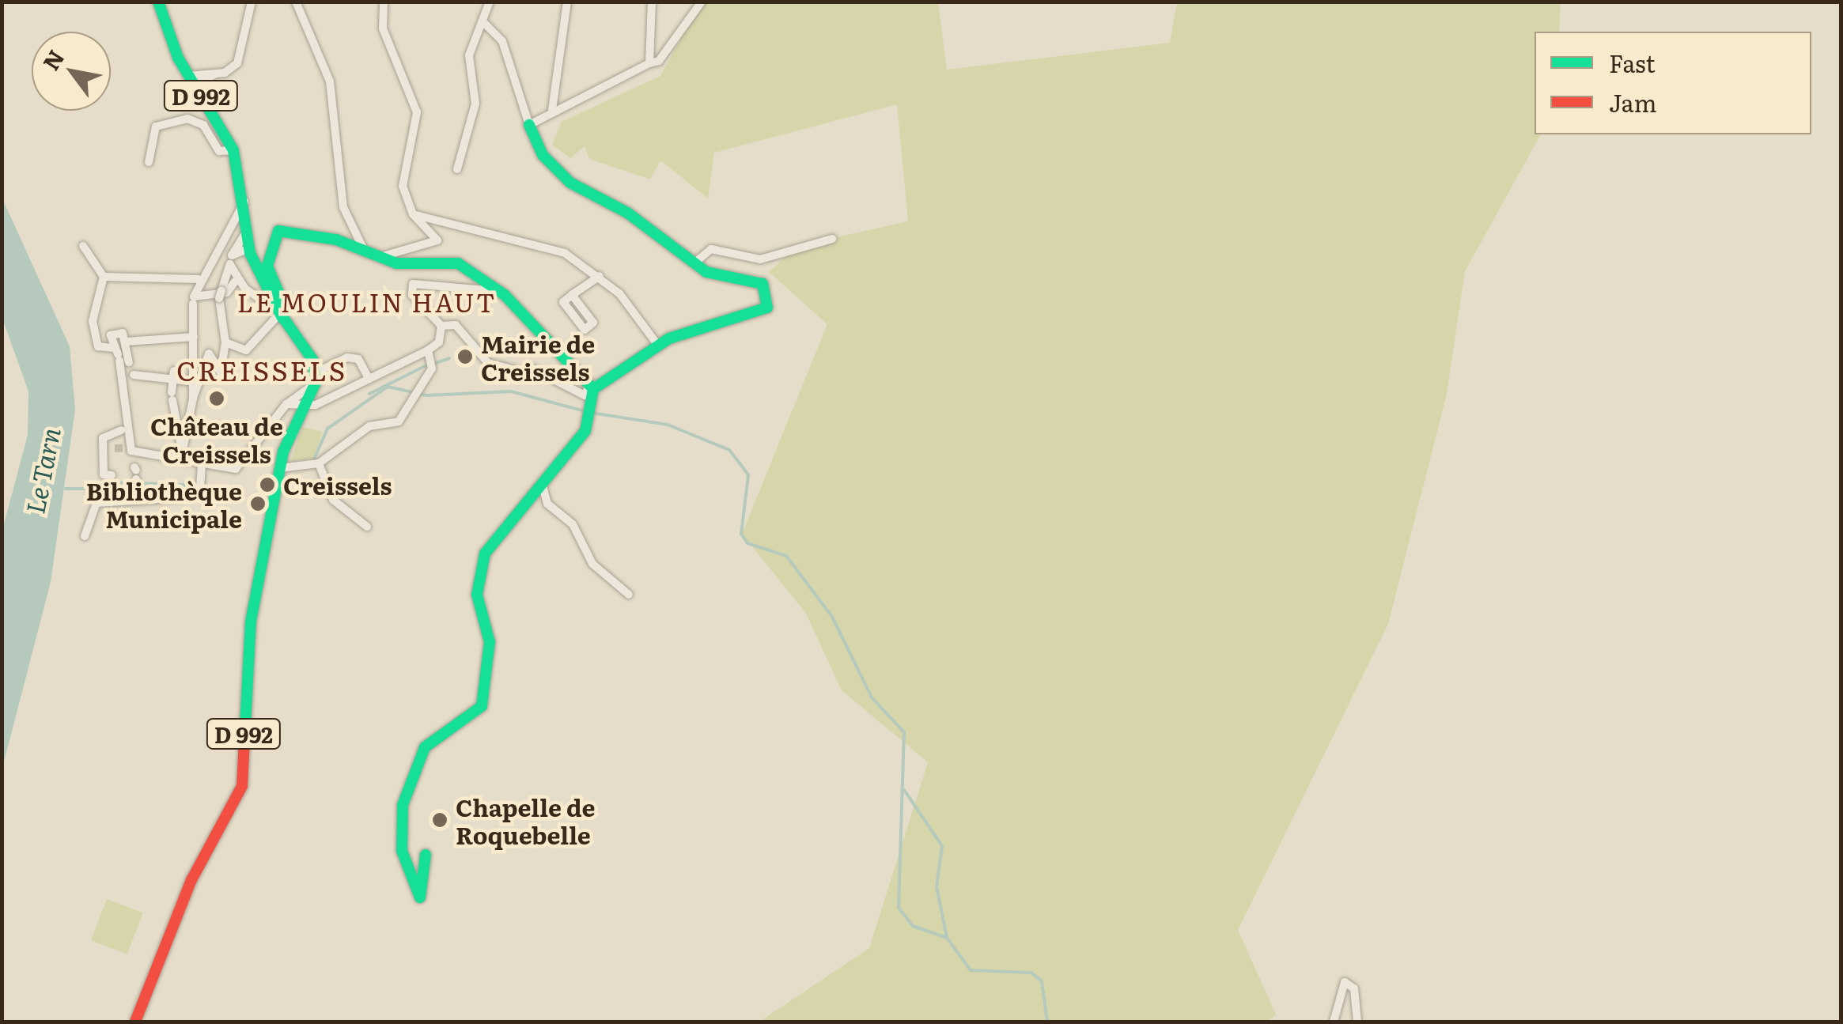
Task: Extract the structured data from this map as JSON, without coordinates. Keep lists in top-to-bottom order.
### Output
{
  "streets": {
    "street": ["D 992"]
  },
  "districts": ["LE MOULIN HAUT", "CREISSELS"],
  "water": ["Le Tarn"],
  "places": [
    "Mairie de Creissels",
    "Château de Creissels",
    "Creissels",
    "Bibliothèque Municipale",
    "Chapelle de Roquebelle"
  ],
  "legend": ["Fast", "Jam"],
  "north": "top left"
}
